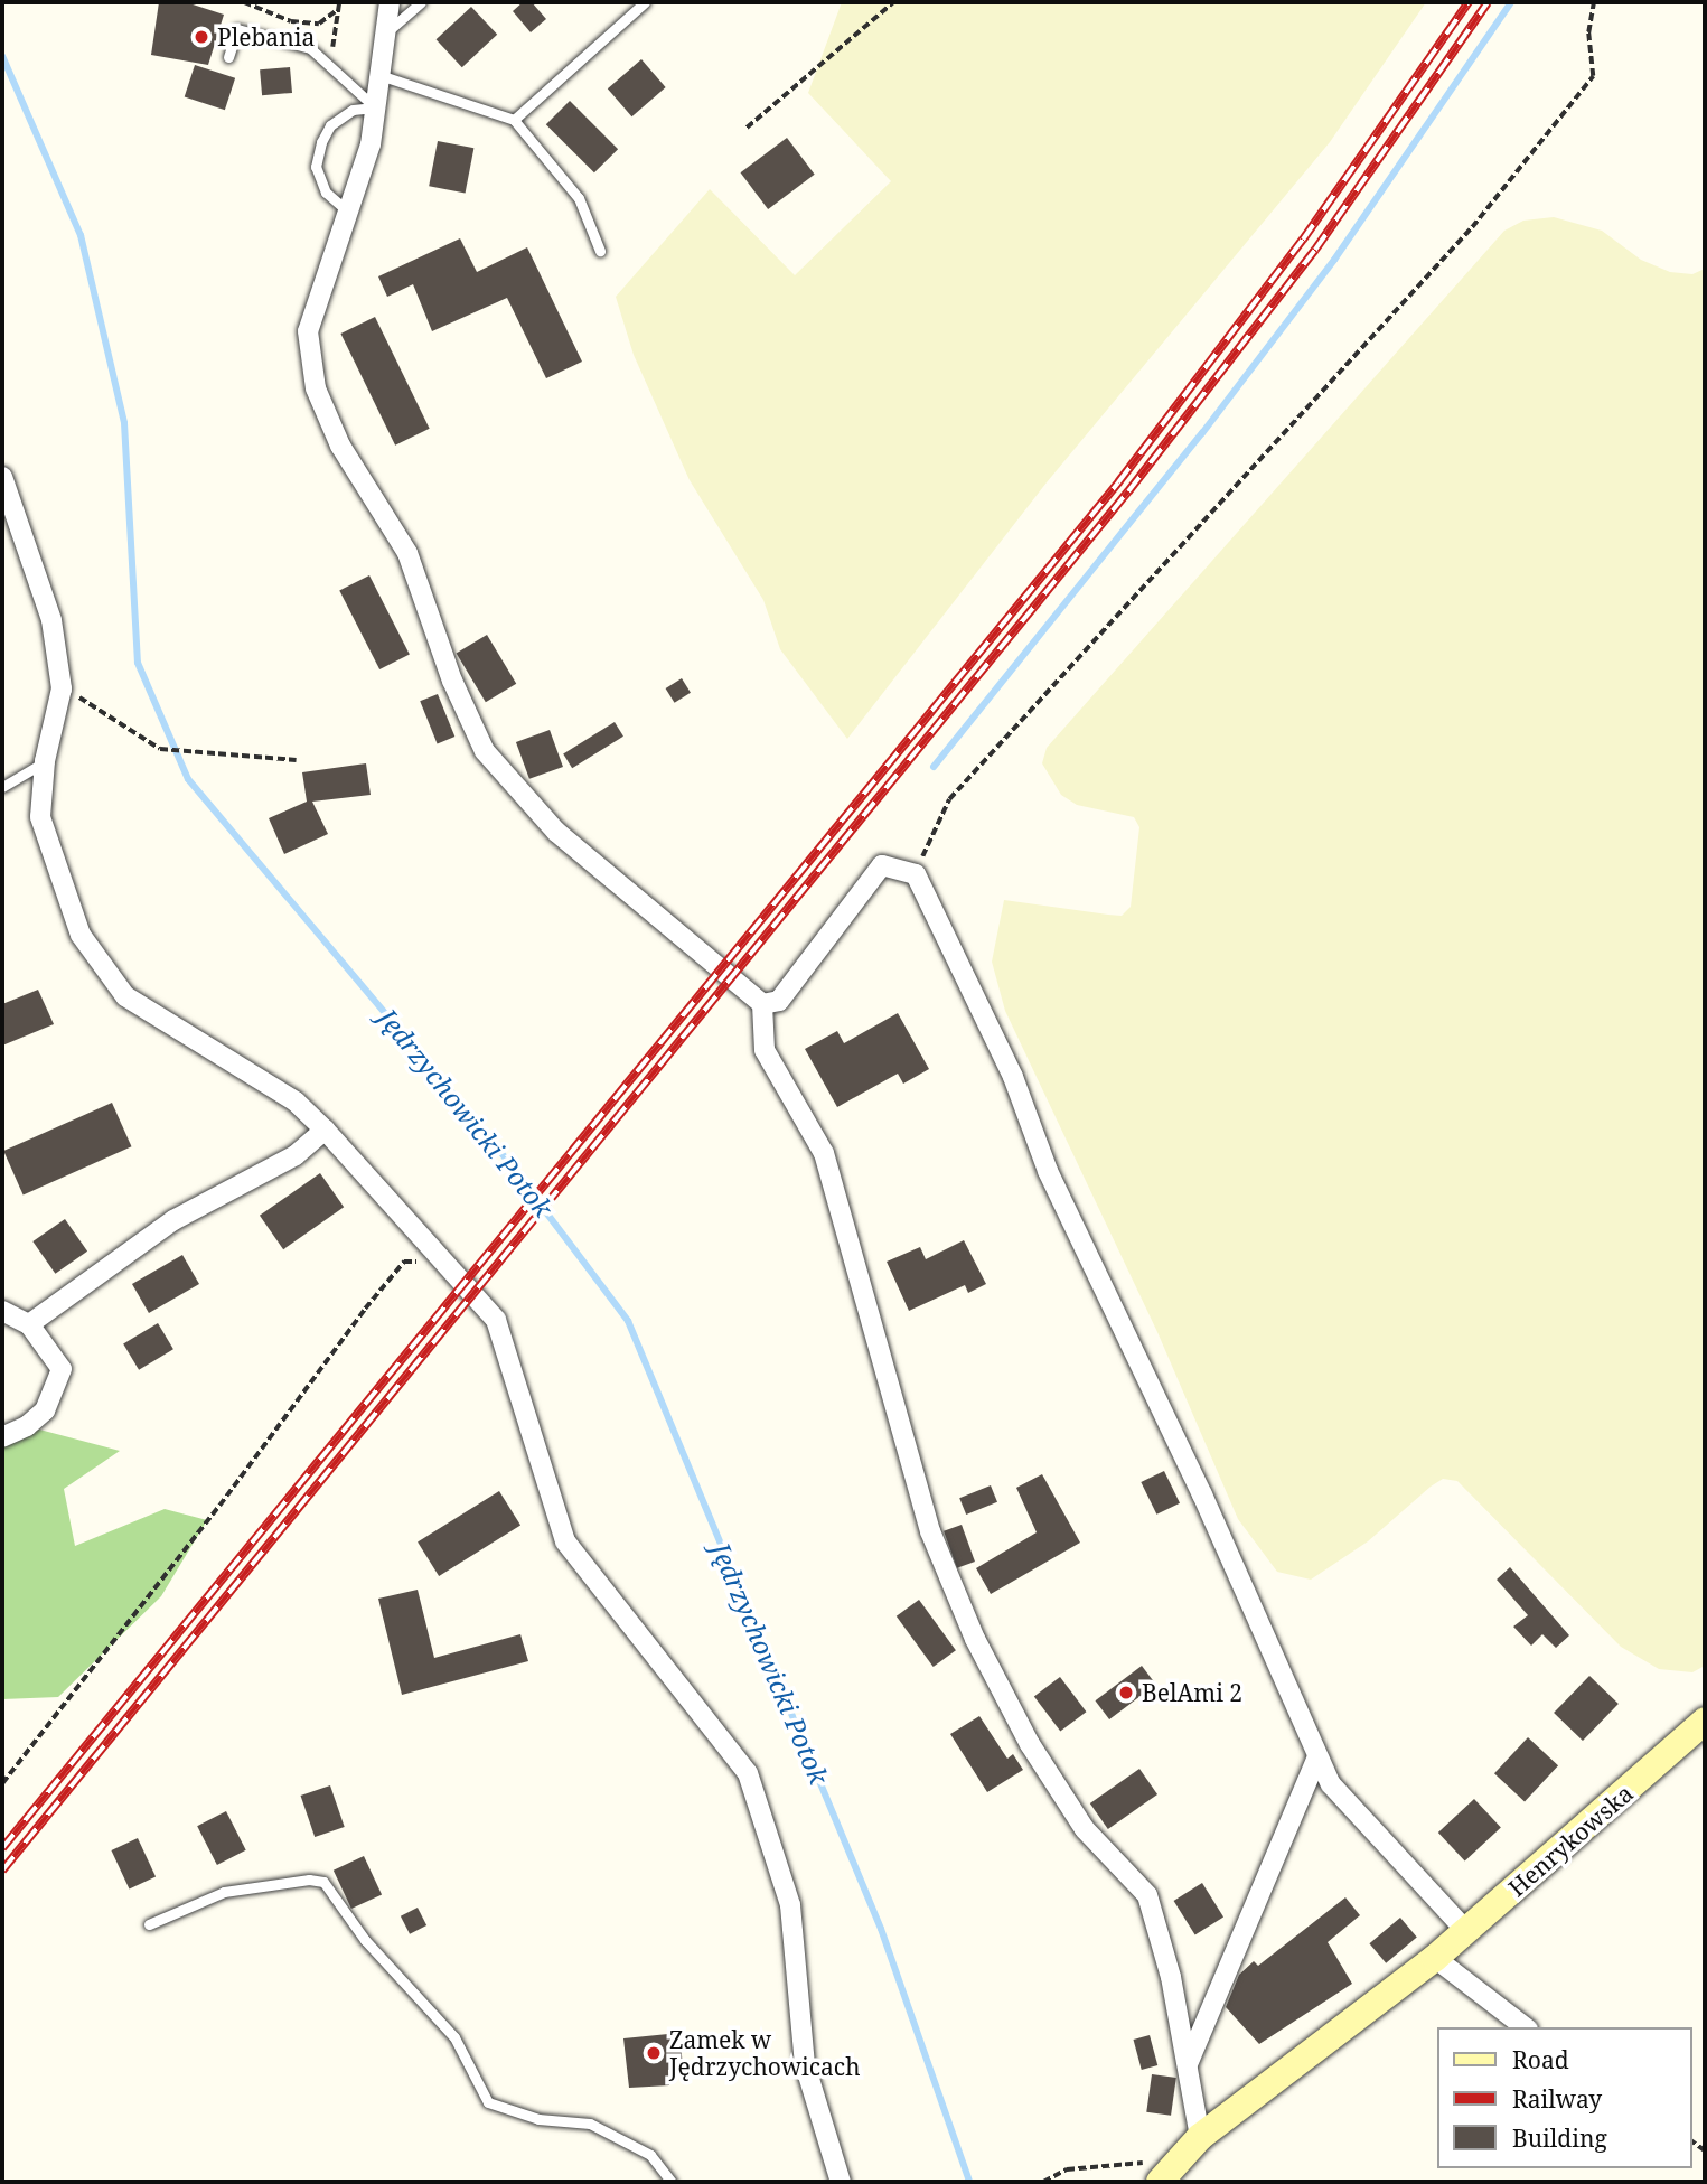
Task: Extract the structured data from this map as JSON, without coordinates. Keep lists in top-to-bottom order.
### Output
{
  "streets": {
    "main road": ["Henrykowska"]
  },
  "water": ["Jędrzychowicki Potok"],
  "places": ["Plebania", "BelAmi 2", "Zamek w Jędrzychowicach"],
  "legend": ["Road", "Railway", "Building"]
}
